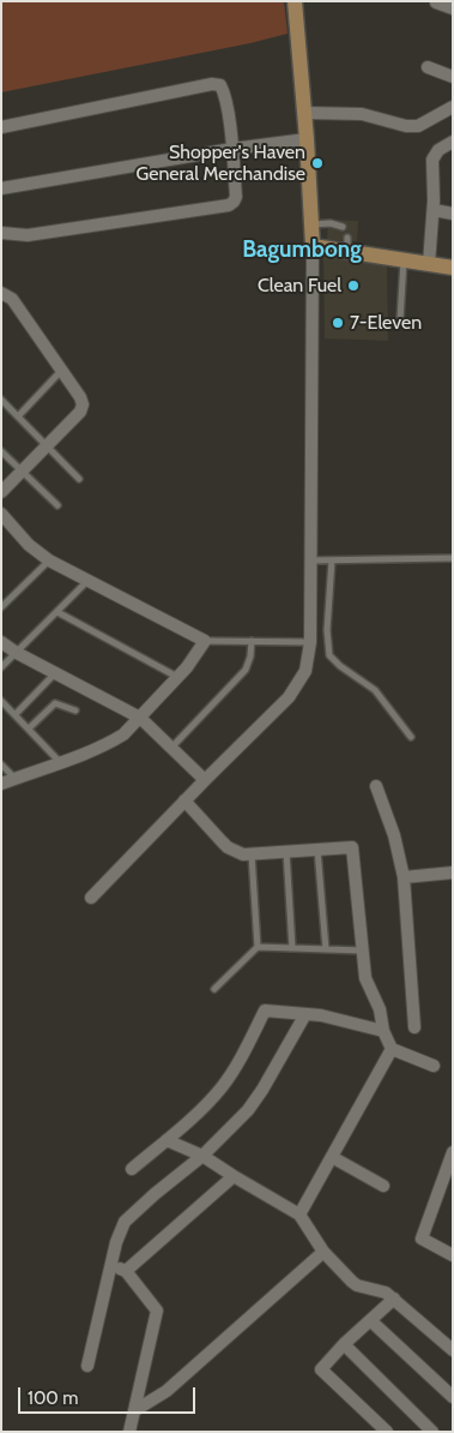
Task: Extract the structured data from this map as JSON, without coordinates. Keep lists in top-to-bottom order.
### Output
{
  "districts": ["Bagumbong"],
  "places": ["Shopper's Haven General Merchandise", "Clean Fuel", "7-Eleven"],
  "scale_bar": "100 m"
}
